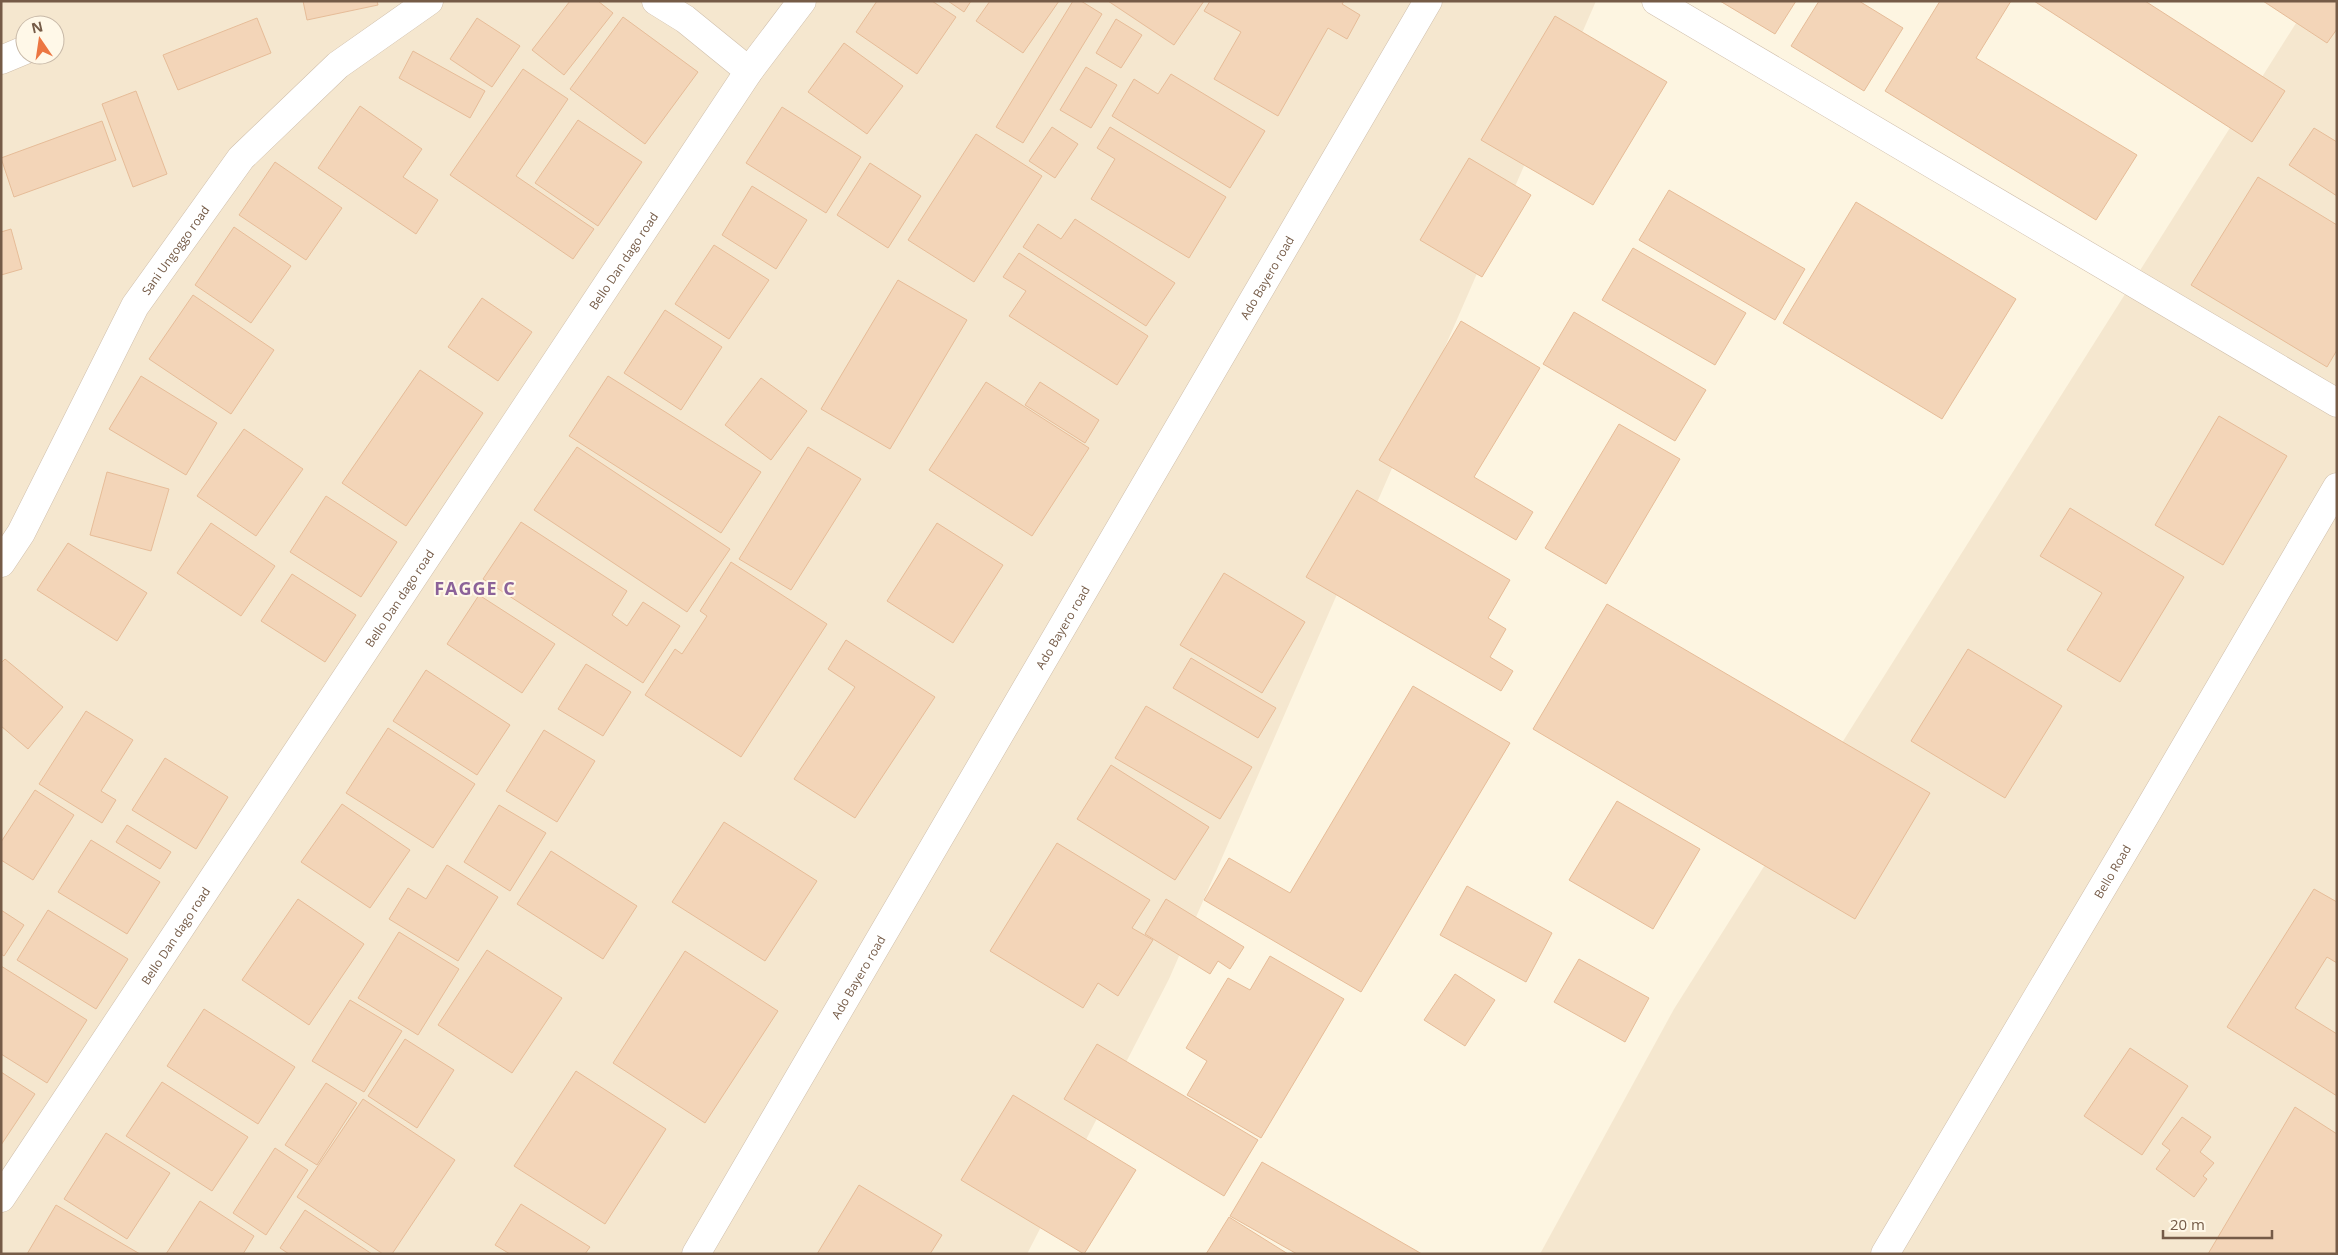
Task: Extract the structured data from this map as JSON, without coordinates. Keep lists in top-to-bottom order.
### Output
{
  "streets": {
    "street": [
      "Sani Ungoggo road",
      "Bello Dan dago road",
      "Ado Bayero road",
      "Bello Road"
    ]
  },
  "districts": ["FAGGE C"],
  "scale_bar": "20 m",
  "north": "top"
}
